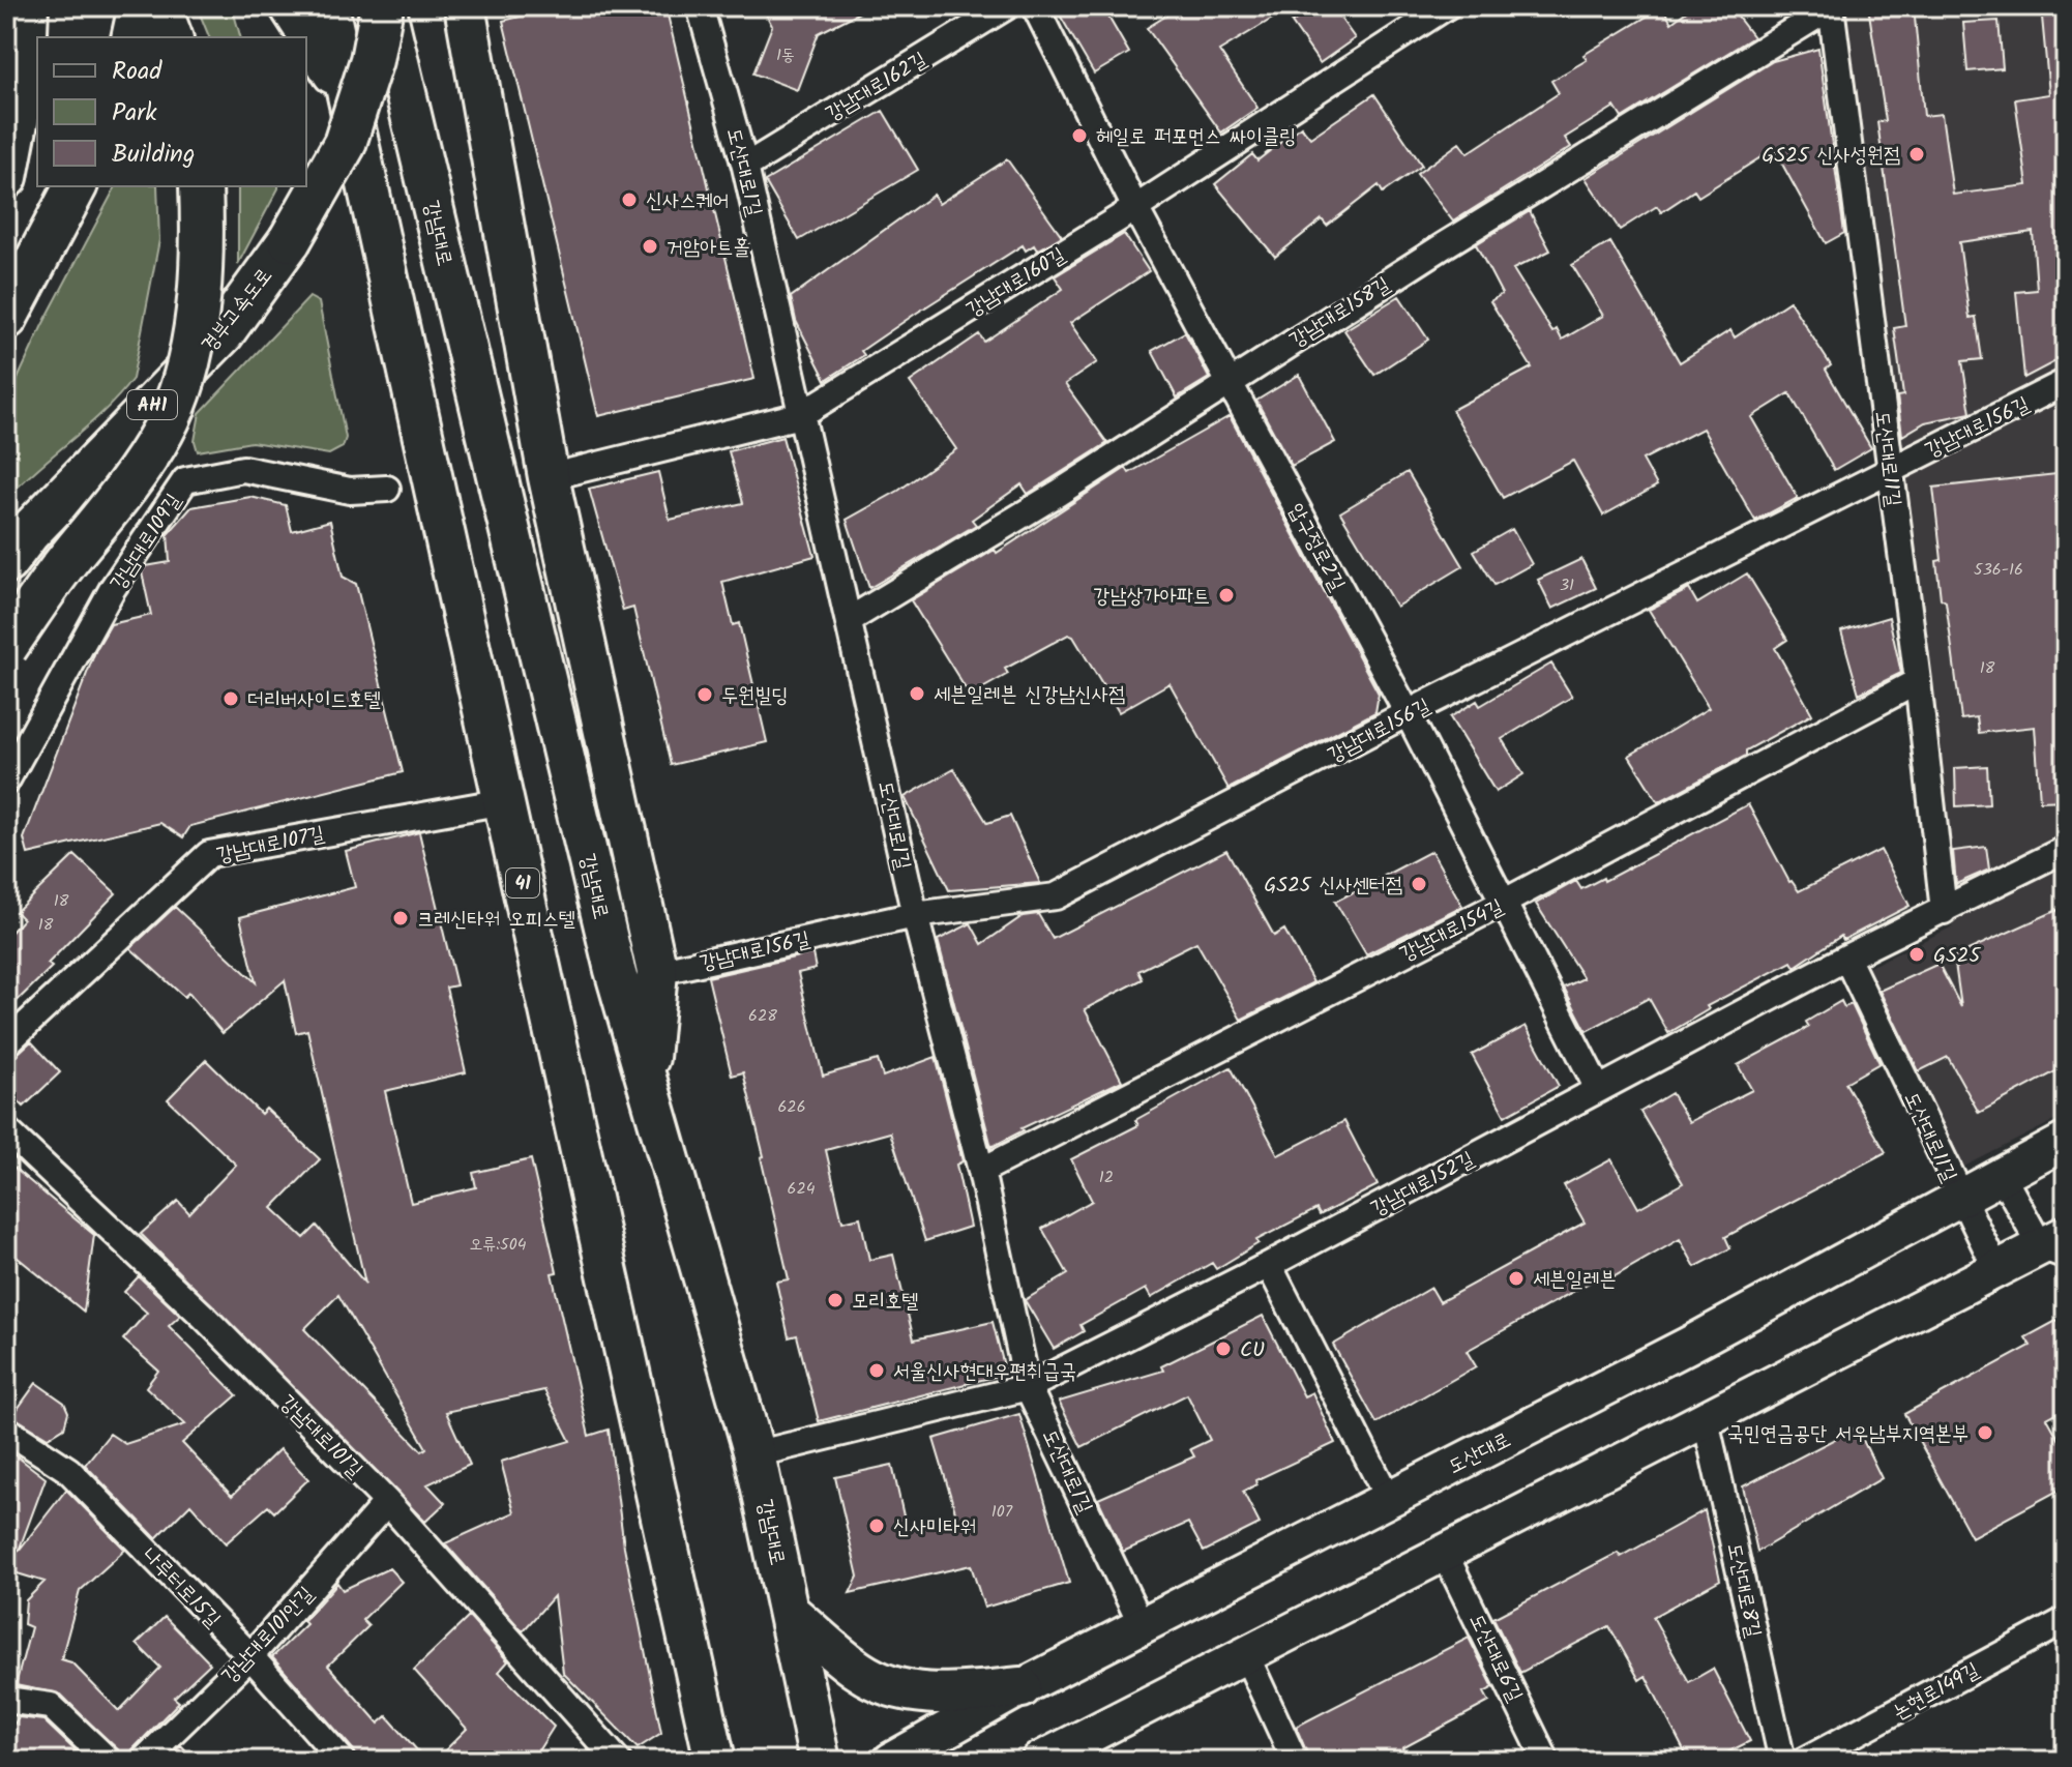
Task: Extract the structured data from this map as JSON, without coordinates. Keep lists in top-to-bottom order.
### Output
{
  "streets": {
    "highway": ["경부고속도로", "AH1"],
    "main road": ["강남대로", "41", "도산대로"],
    "street": [
      "강남대로162길",
      "도산대로1길",
      "강남대로160길",
      "강남대로158길",
      "강남대로156길",
      "도산대로11길",
      "강남대로109길",
      "압구정로2길",
      "강남대로107길",
      "강남대로154길",
      "강남대로152길",
      "강남대로101길",
      "나루터로15길",
      "도산대로8길",
      "강남대로101안길",
      "도산대로6길",
      "논현로149길"
    ]
  },
  "crossings": [
    ["강남대로162길", "도산대로1길"],
    ["도산대로1길", "강남대로160길"],
    ["도산대로1길", "강남대로158길"],
    ["도산대로1길", "강남대로156길"],
    ["도산대로1길", "강남대로154길"],
    ["도산대로1길", "강남대로152길"],
    ["도산대로1길", "도산대로"],
    ["강남대로", "경부고속도로"],
    ["강남대로", "강남대로152길"],
    ["강남대로160길", "압구정로2길"],
    ["강남대로158길", "도산대로11길"],
    ["강남대로158길", "압구정로2길"],
    ["강남대로156길", "도산대로11길"],
    ["강남대로156길", "압구정로2길"],
    ["도산대로11길", "강남대로154길"],
    ["도산대로11길", "강남대로152길"],
    ["도산대로11길", "도산대로"],
    ["압구정로2길", "강남대로154길"],
    ["압구정로2길", "강남대로152길"],
    ["강남대로107길", "41"],
    ["강남대로101길", "강남대로101안길"],
    ["나루터로15길", "강남대로101안길"]
  ],
  "places": [
    "헤일로 퍼포먼스 싸이클링",
    "GS25 신사성원점",
    "신사스퀘어",
    "거암아트홀",
    "강남상가아파트",
    "세븐일레븐 신강남신사점",
    "두원빌딩",
    "더리버사이드호텔",
    "GS25 신사센터점",
    "크레신타워 오피스텔",
    "GS25",
    "세븐일레븐",
    "모리호텔",
    "CU",
    "서울신사현대우편취급국",
    "국민연금공단 서우남부지역본부",
    "신사미타워"
  ],
  "house_numbers": [
    "1동",
    "536-16",
    "31",
    "18",
    "18",
    "18",
    "628",
    "626",
    "12",
    "624",
    "오류:504",
    "107"
  ],
  "legend": ["Road", "Park", "Building"]
}
